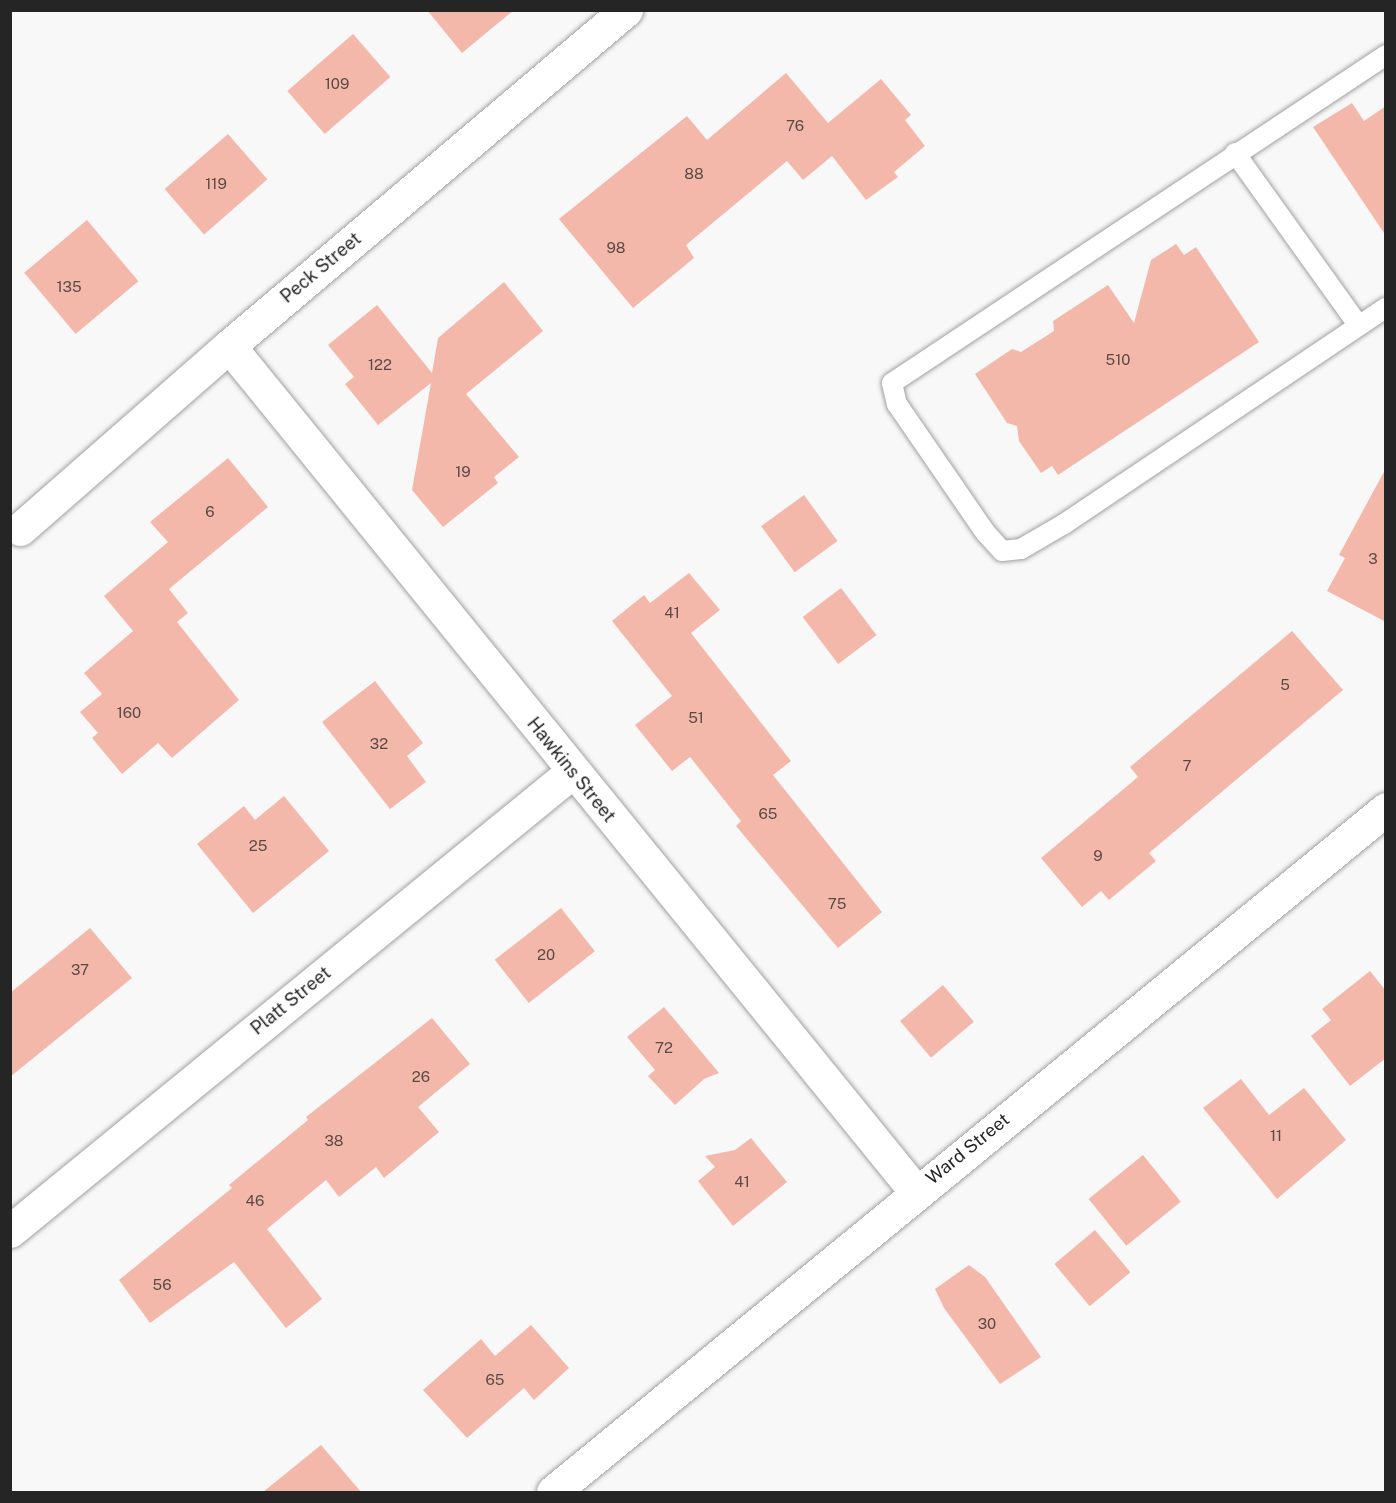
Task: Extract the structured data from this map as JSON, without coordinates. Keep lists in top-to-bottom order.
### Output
{
  "streets": {
    "street": [
      "Peck Street",
      "Hawkins Street",
      "Platt Street",
      "Ward Street"
    ]
  },
  "crossings": [
    ["Peck Street", "Hawkins Street"],
    ["Hawkins Street", "Platt Street"],
    ["Hawkins Street", "Ward Street"]
  ],
  "house_numbers": [
    "109",
    "76",
    "88",
    "119",
    "98",
    "135",
    "510",
    "122",
    "19",
    "6",
    "3",
    "41",
    "5",
    "160",
    "51",
    "32",
    "7",
    "65",
    "25",
    "9",
    "75",
    "20",
    "37",
    "72",
    "26",
    "11",
    "38",
    "41",
    "46",
    "56",
    "30",
    "65"
  ]
}
